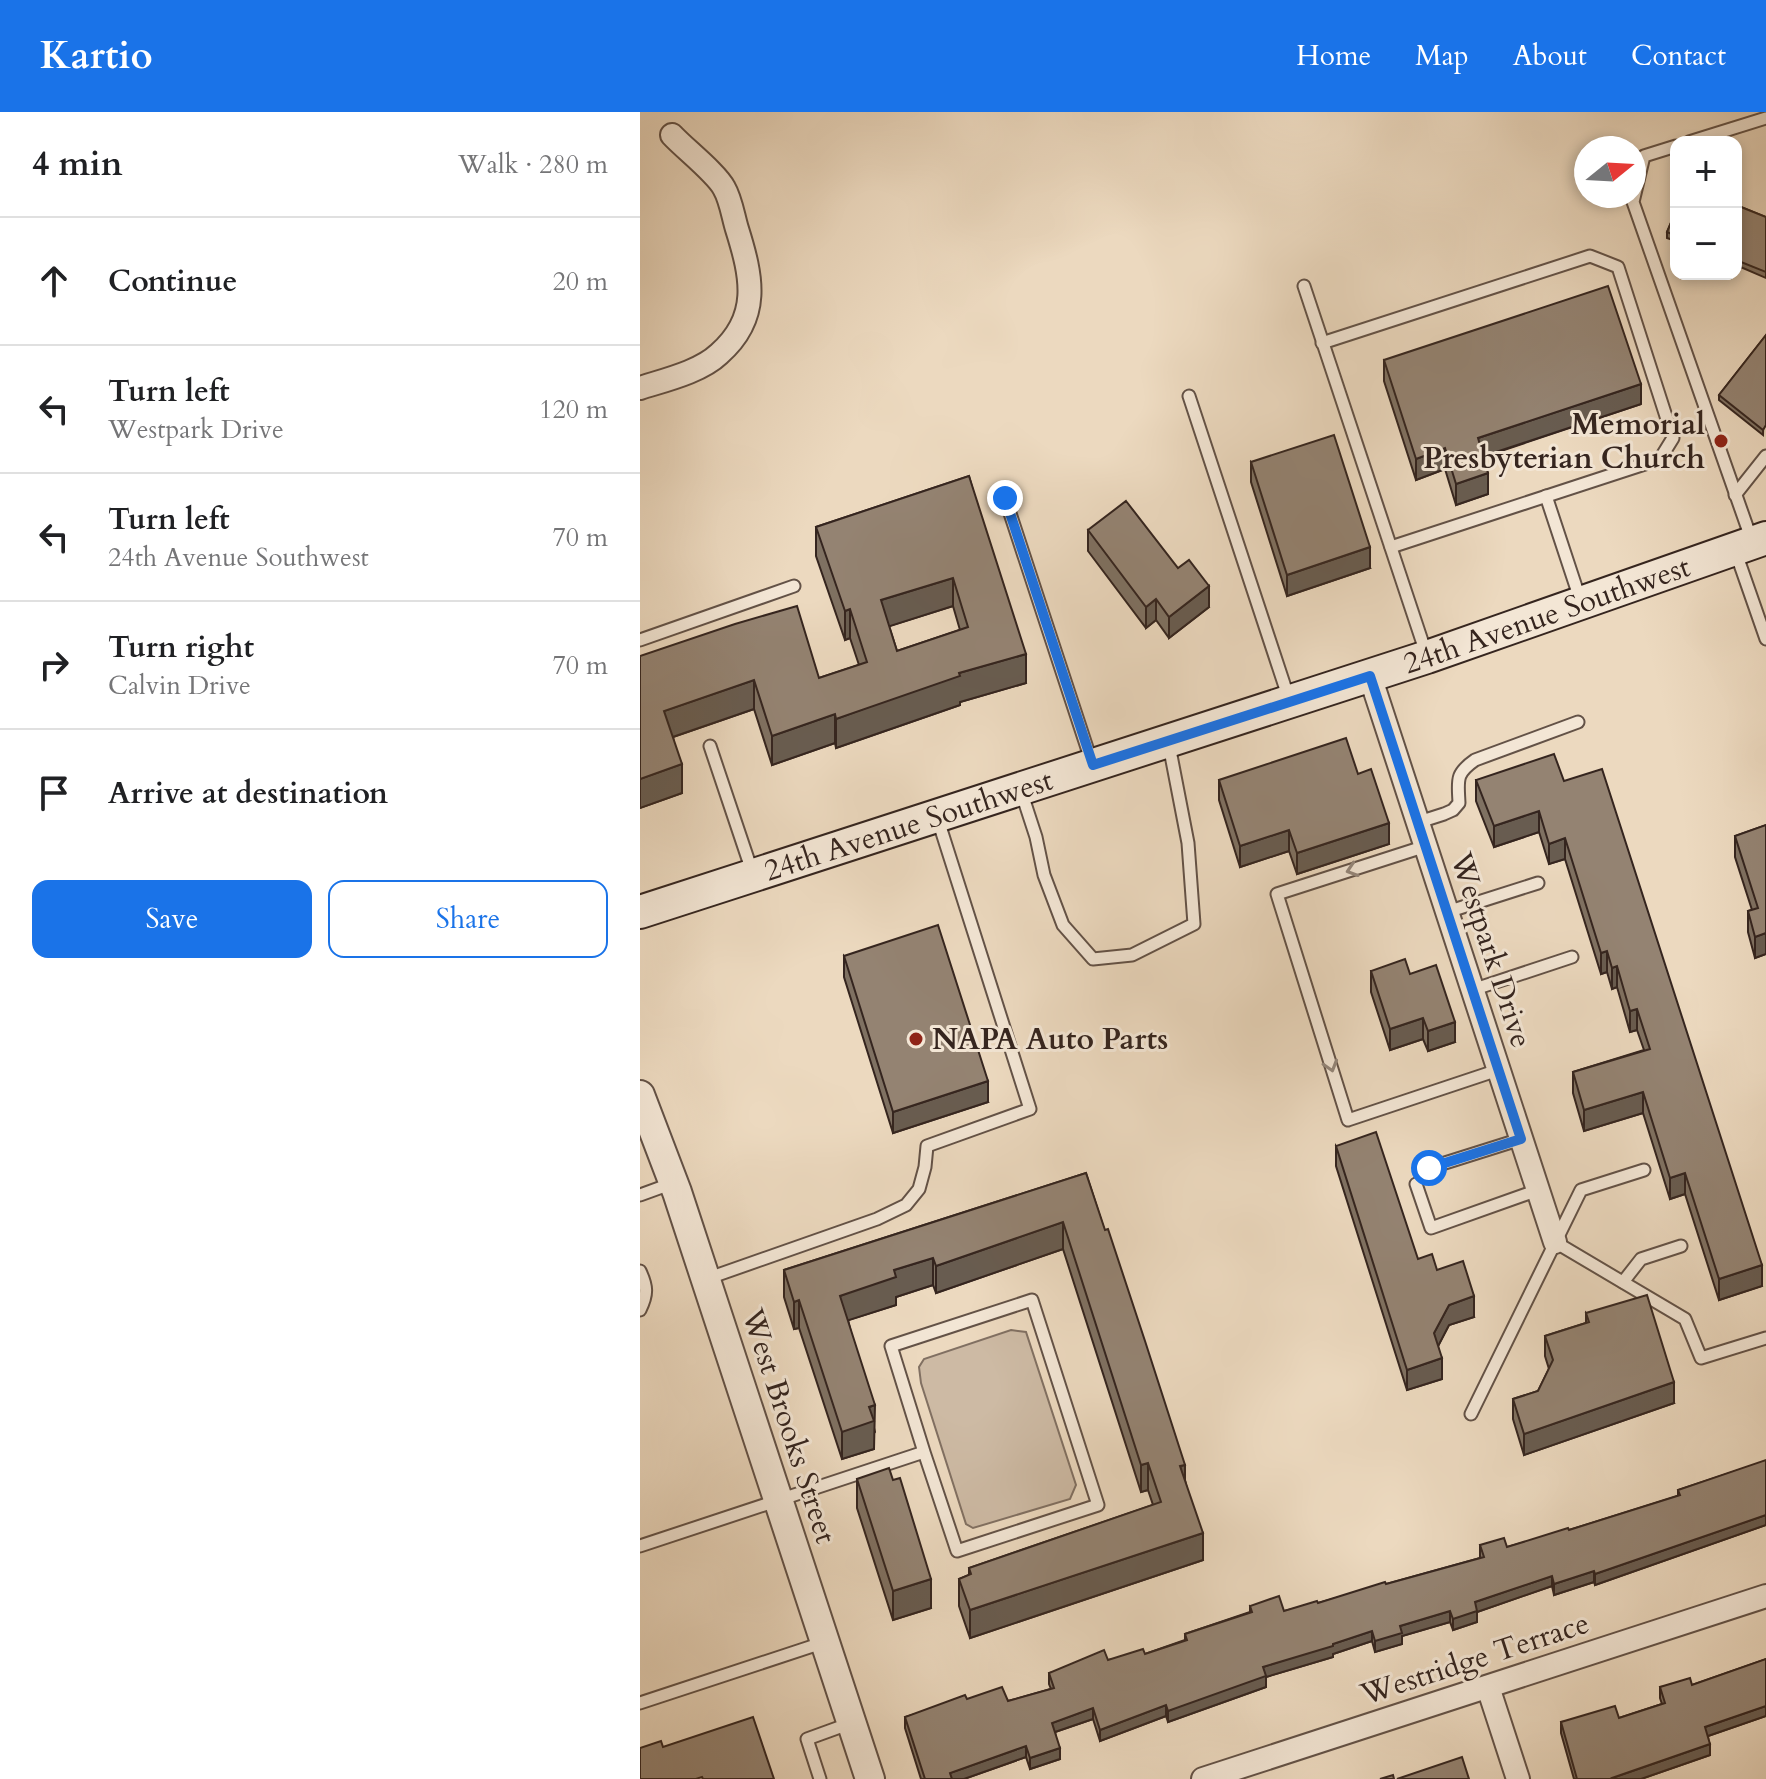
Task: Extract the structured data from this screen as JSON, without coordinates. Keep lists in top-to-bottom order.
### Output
{
  "streets": {
    "main road": ["24th Avenue Southwest"],
    "street": ["Westpark Drive", "West Brooks Street", "Westridge Terrace"]
  },
  "crossings": [
    ["24th Avenue Southwest", "Westpark Drive"]
  ],
  "places": ["Memorial Presbyterian Church", "NAPA Auto Parts"],
  "north": "right",
  "page": {
    "header": "Kartio",
    "nav": [
      "Home",
      "Map",
      "About",
      "Contact"
    ],
    "heading": ["4 min", "Walk · 280 m"],
    "map_buttons": ["+", "−"],
    "list": [
      ["Continue", "20 m"],
      ["Turn left", "Westpark Drive", "120 m"],
      ["Turn left", "24th Avenue Southwest", "70 m"],
      ["Turn right", "Calvin Drive", "70 m"],
      "Arrive at destination"
    ],
    "buttons": ["Save", "Share"]
  }
}
